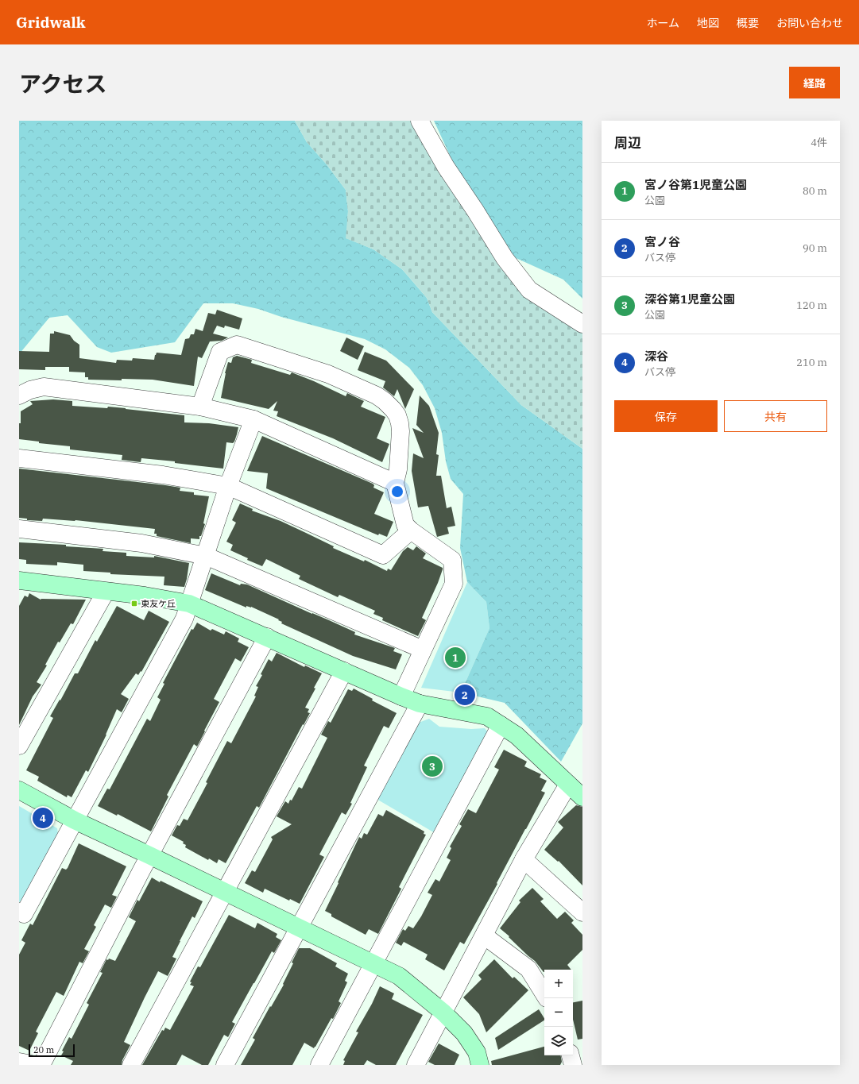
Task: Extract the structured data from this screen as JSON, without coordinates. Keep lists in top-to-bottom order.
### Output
{
  "places": {
    "transit": ["東友ケ丘"]
  },
  "scale_bar": "20 m",
  "page": {
    "header": "Gridwalk",
    "nav": [
      "ホーム",
      "地図",
      "概要",
      "お問い合わせ"
    ],
    "title": "アクセス",
    "buttons": [
      "経路",
      ["保存", "共有"]
    ],
    "heading": ["周辺", "4件"],
    "list": [
      {
        "mark": "1",
        "name": "宮ノ谷第1児童公園",
        "note": "公園",
        "value": "80 m"
      },
      {
        "mark": "2",
        "name": "宮ノ谷",
        "note": "バス停",
        "value": "90 m"
      },
      {
        "mark": "3",
        "name": "深谷第1児童公園",
        "note": "公園",
        "value": "120 m"
      },
      {
        "mark": "4",
        "name": "深谷",
        "note": "バス停",
        "value": "210 m"
      }
    ],
    "pins": [
      "1",
      "2",
      "3",
      "4"
    ],
    "map_buttons": ["+", "−"],
    "scale": "20 m"
  }
}
